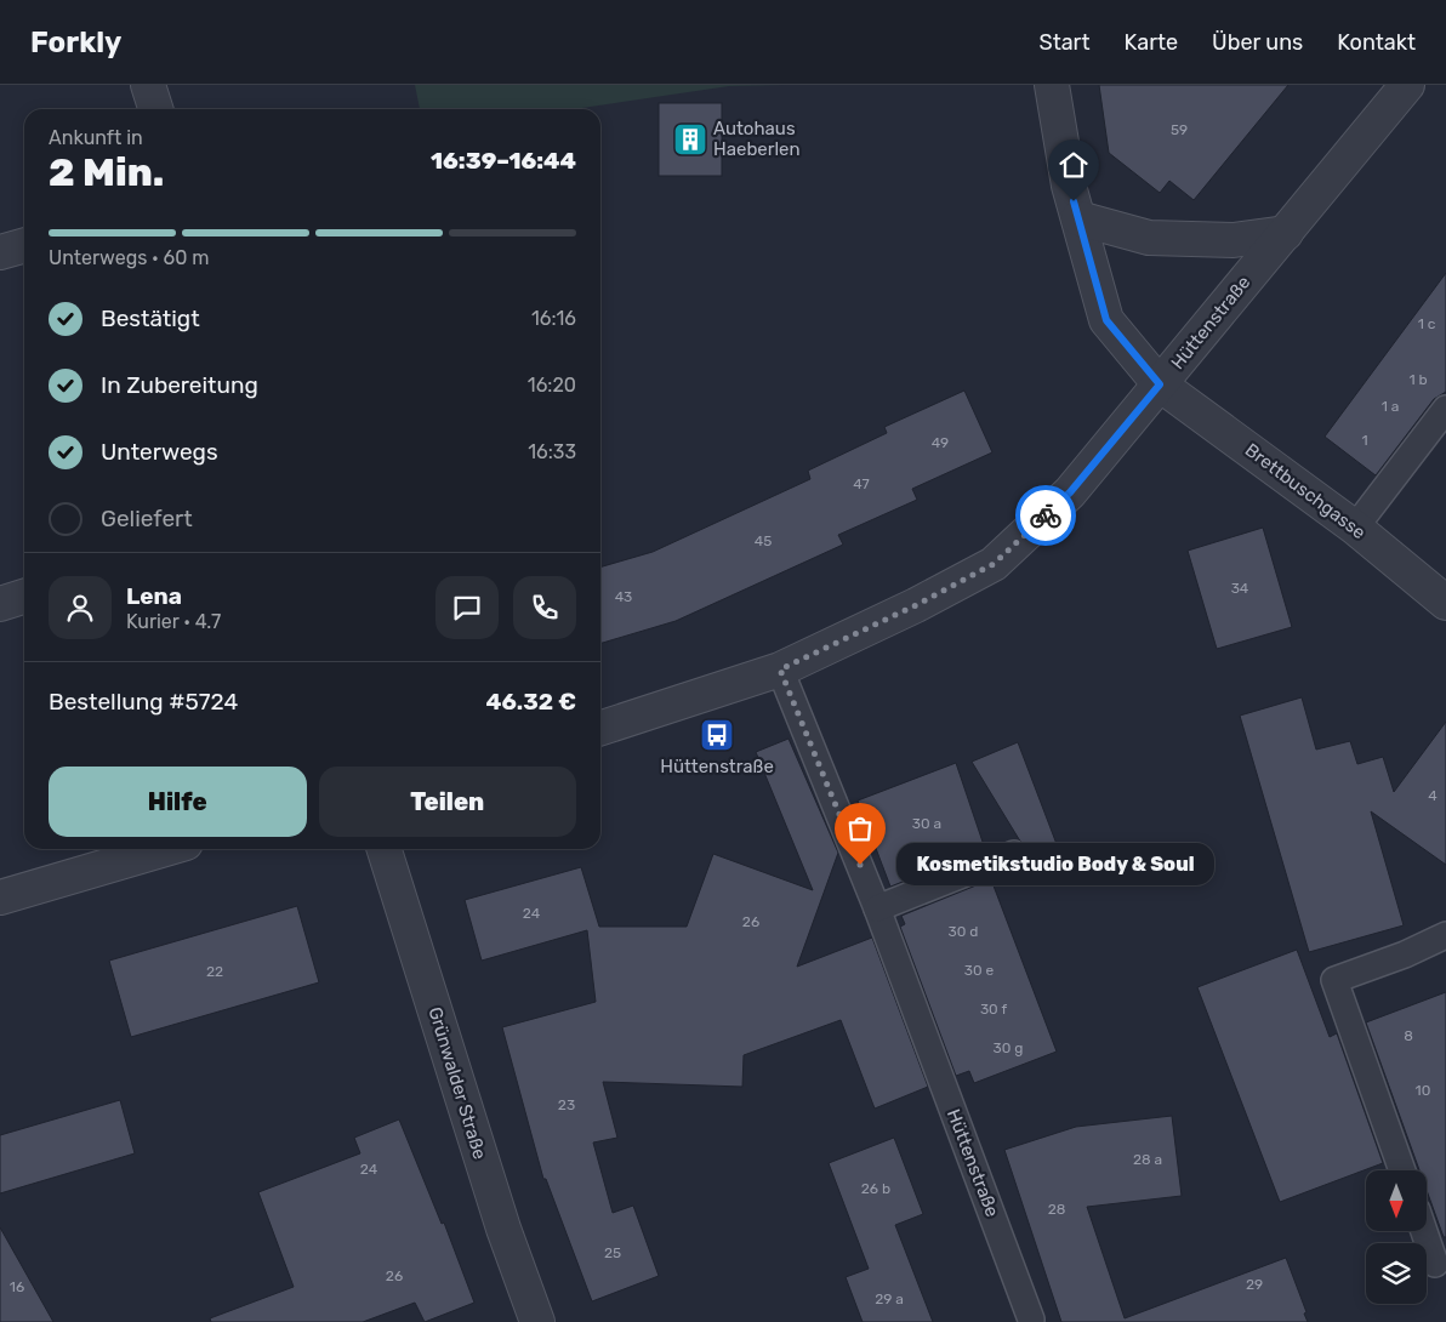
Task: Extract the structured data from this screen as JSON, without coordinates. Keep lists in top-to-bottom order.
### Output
{
  "streets": {
    "street": ["Hüttenstraße", "Brettbuschgasse", "Grünwalder Straße"]
  },
  "crossings": [
    ["Hüttenstraße", "Brettbuschgasse"]
  ],
  "places": {
    "building": ["Autohaus Haeberlen"],
    "bus stop": ["Hüttenstraße"],
    "other": ["Kosmetikstudio Body & Soul"]
  },
  "house_numbers": [
    "59",
    "1 c",
    "1 b",
    "1 a",
    "1",
    "49",
    "47",
    "45",
    "34",
    "43",
    "4",
    "30 a",
    "24",
    "26",
    "30 d",
    "30 e",
    "22",
    "30 f",
    "8",
    "30 g",
    "10",
    "23",
    "28 a",
    "24",
    "26 b",
    "28",
    "25",
    "26",
    "29",
    "16",
    "29 a"
  ],
  "north": "bottom",
  "page": {
    "header": "Forkly",
    "nav": [
      "Start",
      "Karte",
      "Über uns",
      "Kontakt"
    ],
    "heading": ["2 Min.", "Ankunft in", "16:39–16:44"],
    "panel": [
      "Lena",
      "Kurier · 4.7",
      "Bestellung #5724",
      "46.32 €"
    ],
    "bar": "Unterwegs · 60 m",
    "list": [
      ["Bestätigt", "16:16"],
      ["In Zubereitung", "16:20"],
      ["Unterwegs", "16:33"],
      "Geliefert"
    ],
    "buttons": ["Hilfe", "Teilen"],
    "bubble": "Kosmetikstudio Body & Soul"
  }
}
